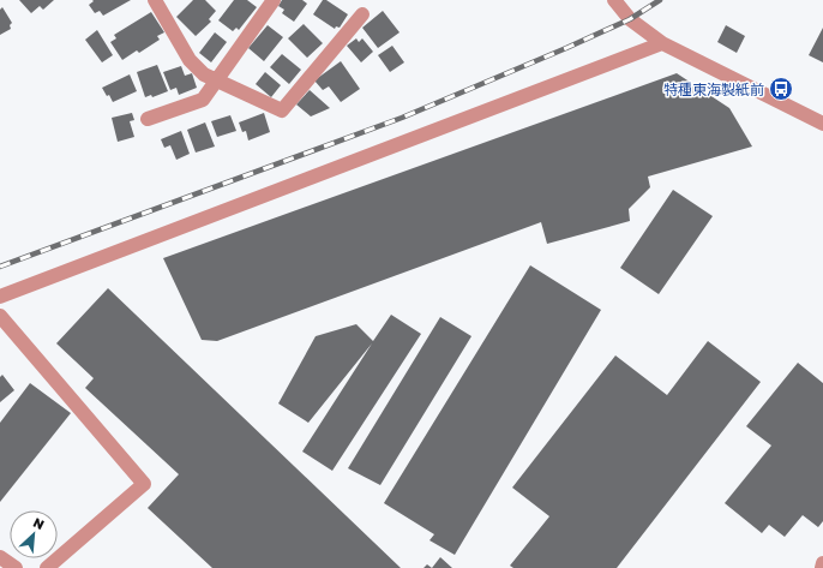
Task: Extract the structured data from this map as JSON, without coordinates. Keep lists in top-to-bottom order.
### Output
{
  "places": {
    "bus stop": ["特種東海製紙前"]
  },
  "north": "top right"
}
